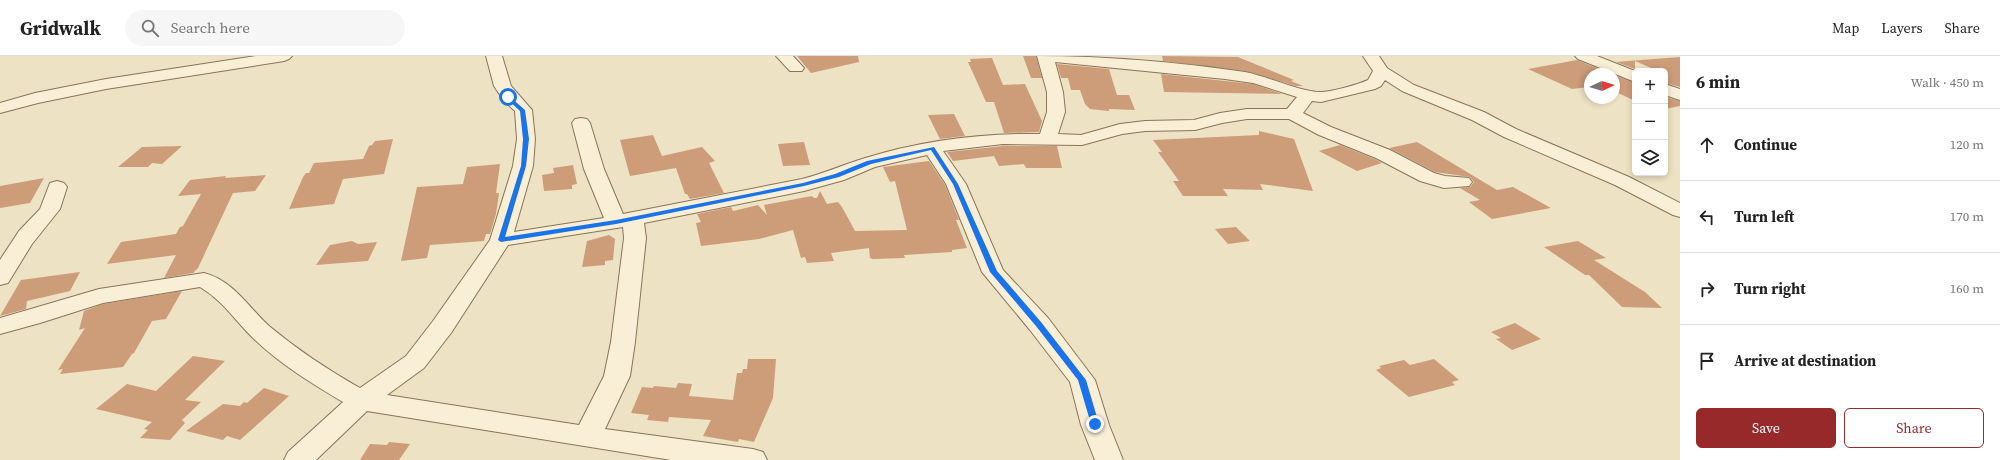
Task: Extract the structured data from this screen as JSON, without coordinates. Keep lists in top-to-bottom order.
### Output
{
  "north": "right",
  "page": {
    "header": "Gridwalk",
    "search": "Search here",
    "nav": ["Map", "Layers", "Share"],
    "heading": ["6 min", "Walk · 450 m"],
    "map_buttons": ["+", "−"],
    "list": [
      ["Continue", "120 m"],
      ["Turn left", "170 m"],
      ["Turn right", "160 m"],
      "Arrive at destination"
    ],
    "buttons": ["Save", "Share"]
  }
}
